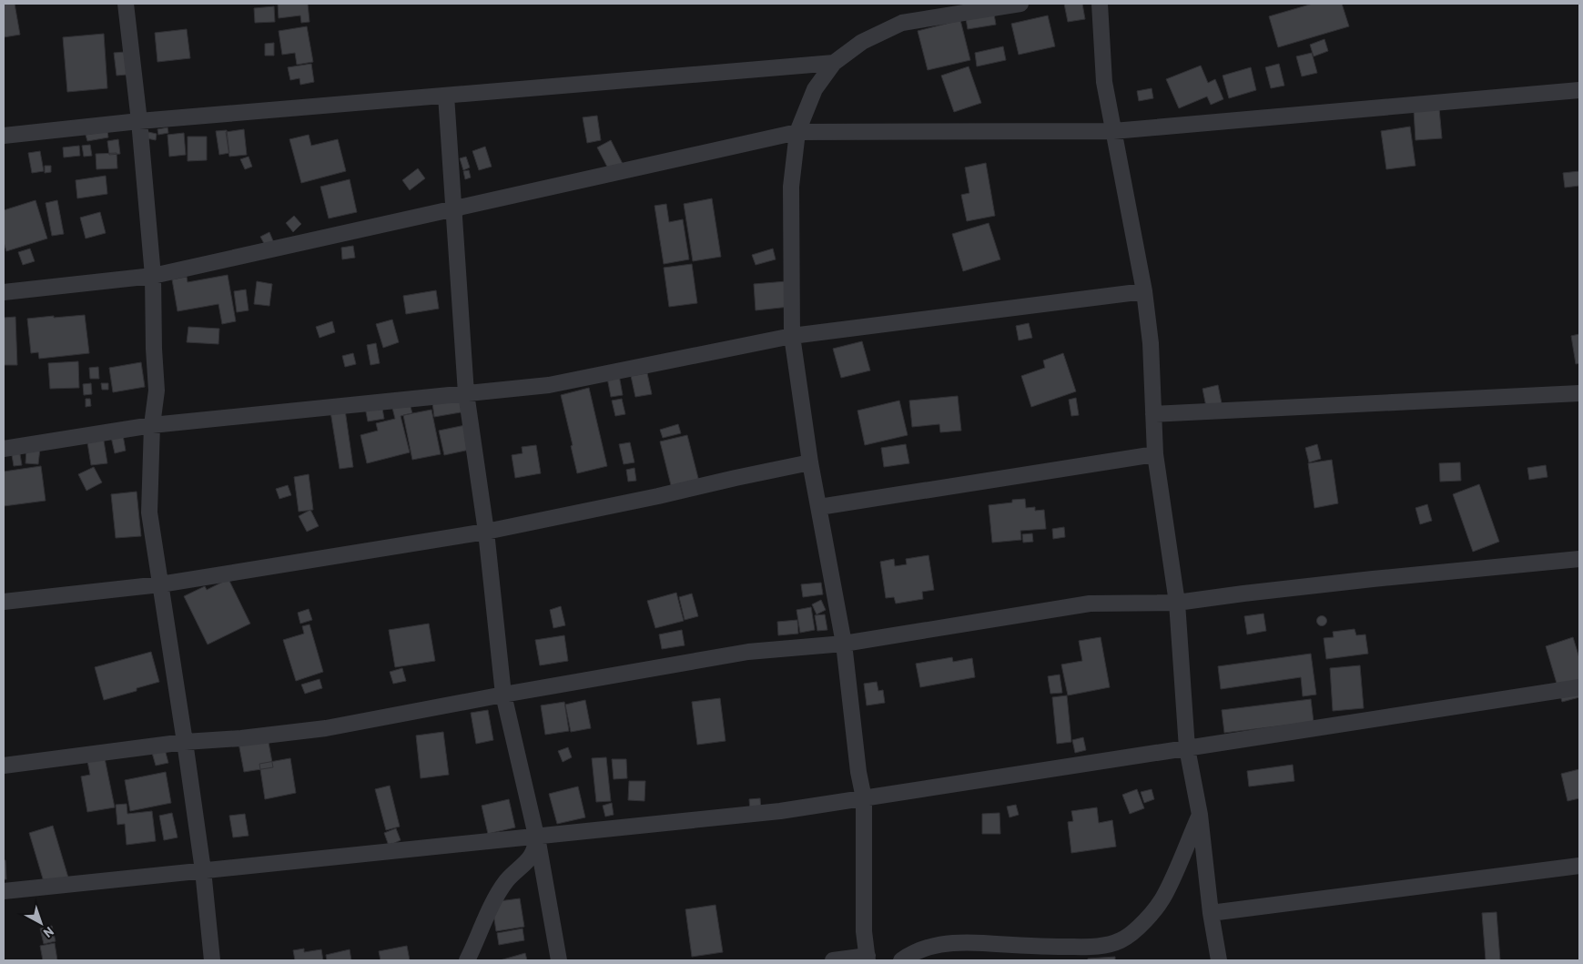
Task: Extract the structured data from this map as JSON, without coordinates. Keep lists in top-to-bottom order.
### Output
{
  "north": "bottom right"
}
